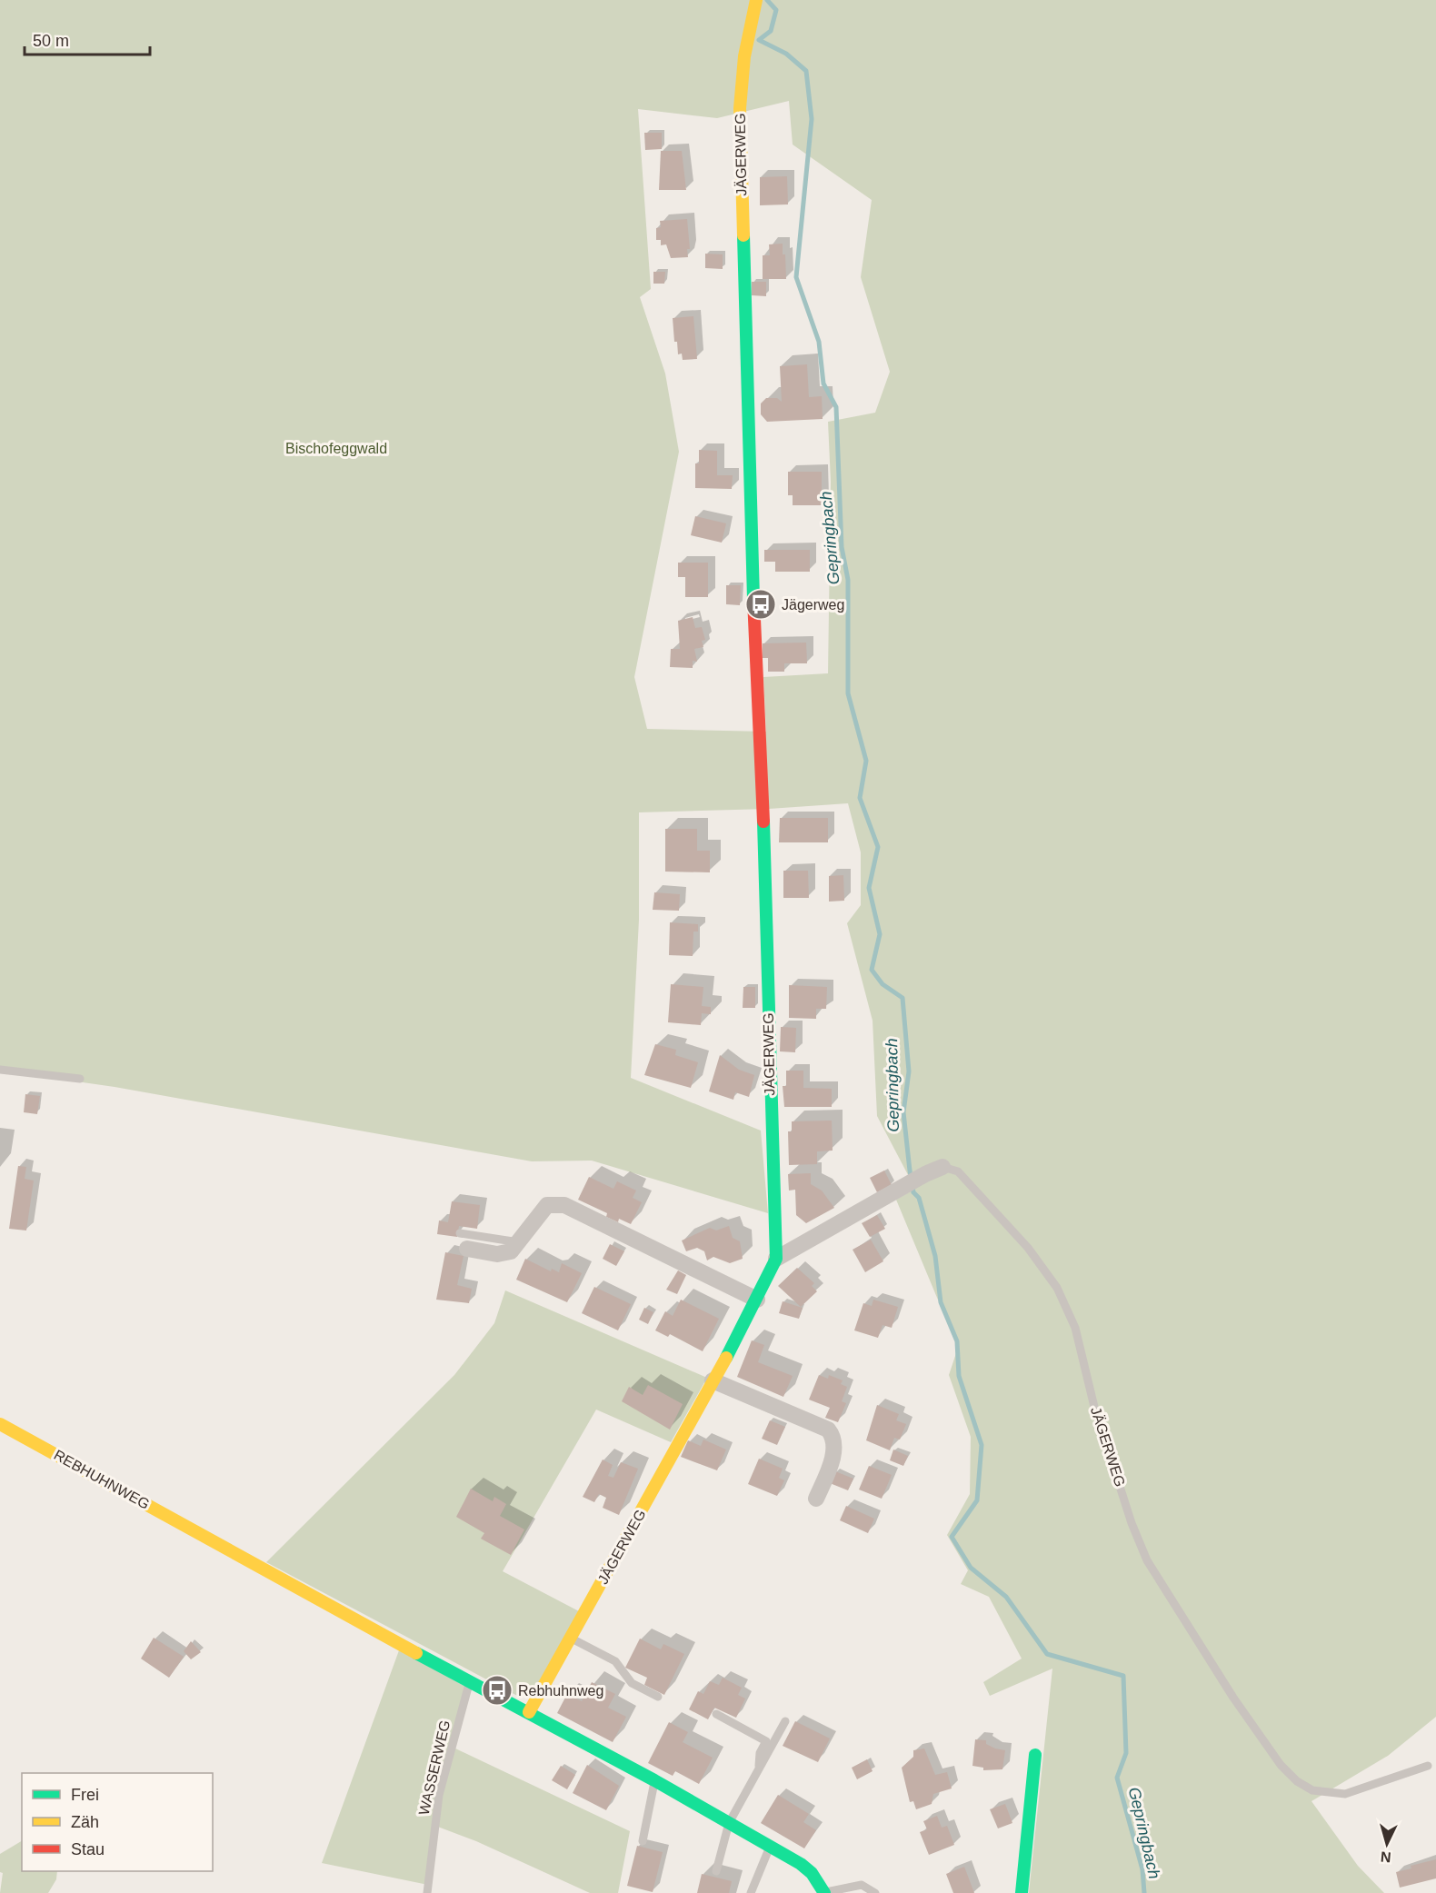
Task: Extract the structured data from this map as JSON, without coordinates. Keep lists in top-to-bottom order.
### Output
{
  "streets": {
    "street": ["JÄGERWEG", "REBHUHNWEG"],
    "lane": ["WASSERWEG"]
  },
  "crossings": [
    ["JÄGERWEG", "REBHUHNWEG"],
    ["REBHUHNWEG", "WASSERWEG"]
  ],
  "water": ["Gepringbach"],
  "parks": ["Bischofeggwald"],
  "places": {
    "bus stop": ["Jägerweg", "Rebhuhnweg"]
  },
  "legend": ["Frei", "Zäh", "Stau"],
  "scale_bar": "50 m",
  "north": "bottom"
}
